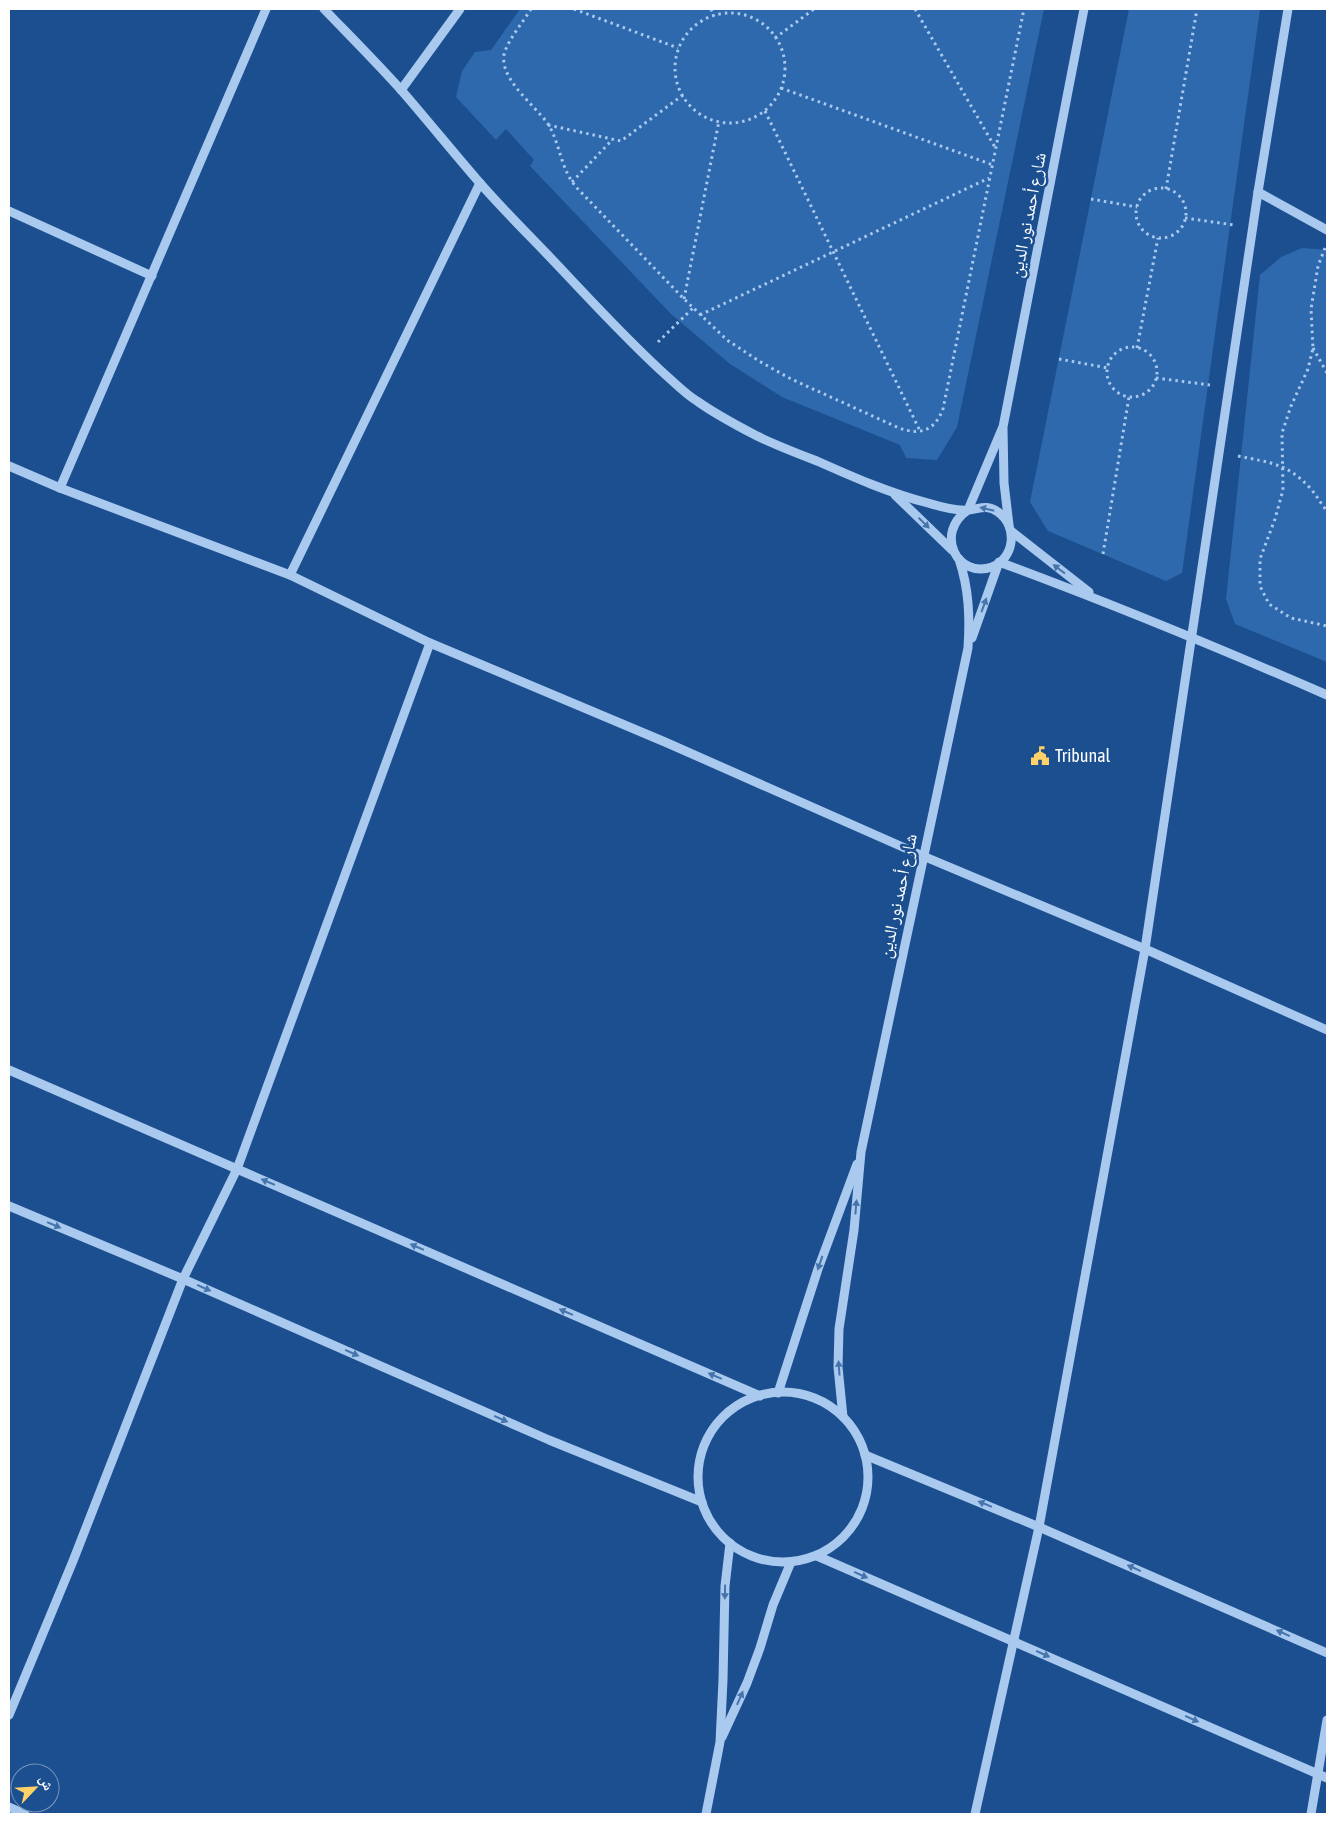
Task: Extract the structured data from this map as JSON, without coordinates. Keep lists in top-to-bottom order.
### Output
{
  "streets": {
    "street": ["شارع أحمد نور الدين"]
  },
  "places": {
    "public building": ["Tribunal"]
  },
  "north": "top right"
}
